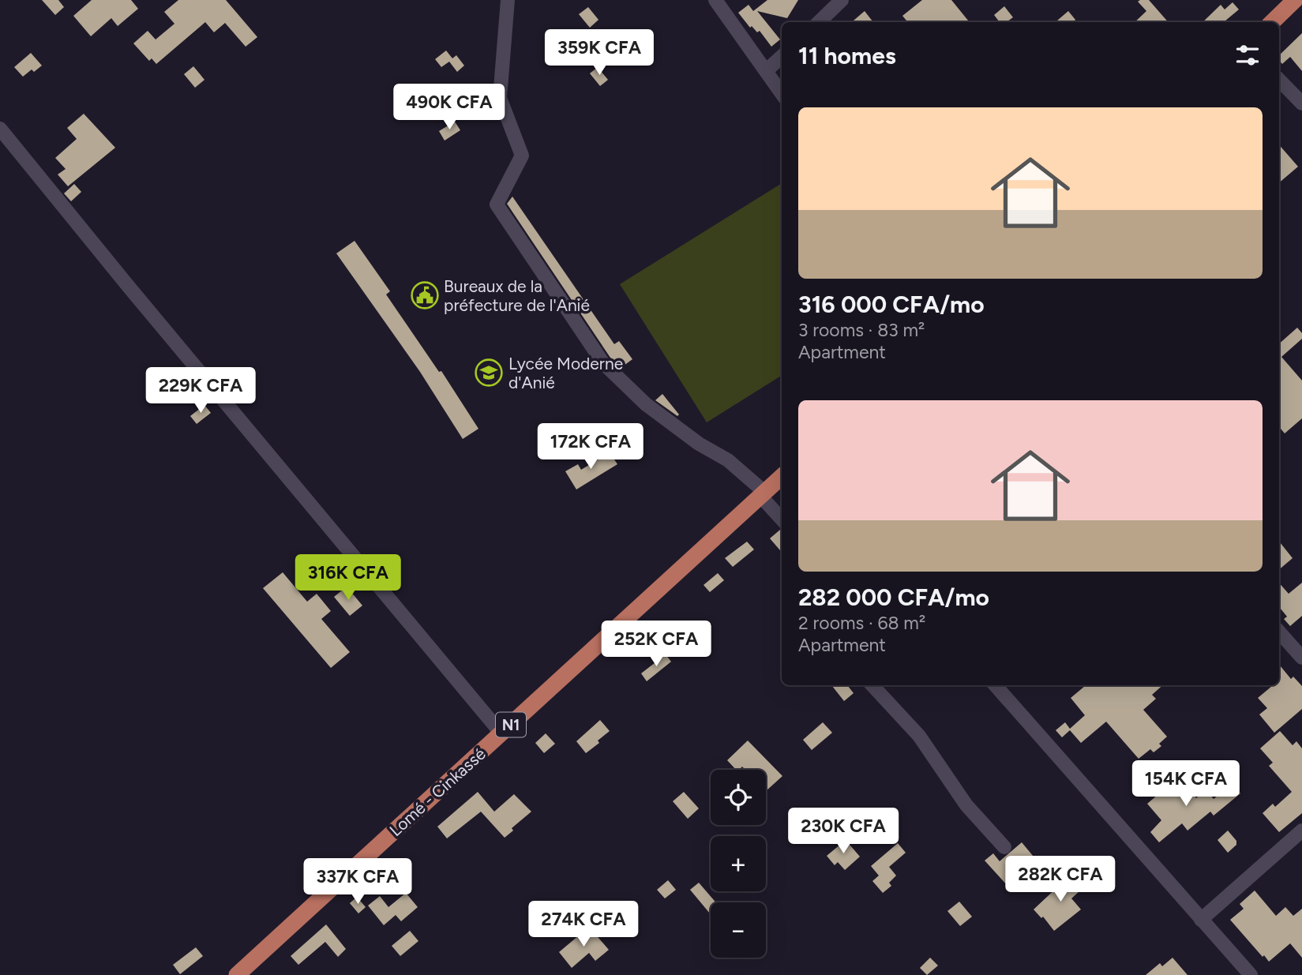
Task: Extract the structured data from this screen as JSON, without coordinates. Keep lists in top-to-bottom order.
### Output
{
  "streets": {
    "highway": ["N1", "Lomé - Cinkassé"]
  },
  "places": {
    "public building": ["Bureaux de la préfecture de l'Anié"],
    "school or university": ["Lycée Moderne d'Anié"]
  },
  "page": {
    "heading": "11 homes",
    "price": [
      "359K CFA",
      "490K CFA",
      "229K CFA",
      "172K CFA",
      "316K CFA",
      "252K CFA",
      "154K CFA",
      "230K CFA",
      "282K CFA",
      "337K CFA",
      "274K CFA"
    ],
    "list": [
      {
        "name": "316 000 CFA/mo",
        "note": "3 rooms · 83 m² · Apartment"
      },
      {
        "name": "282 000 CFA/mo",
        "note": "2 rooms · 68 m² · Apartment"
      }
    ],
    "map_buttons": ["+", "−"]
  }
}
